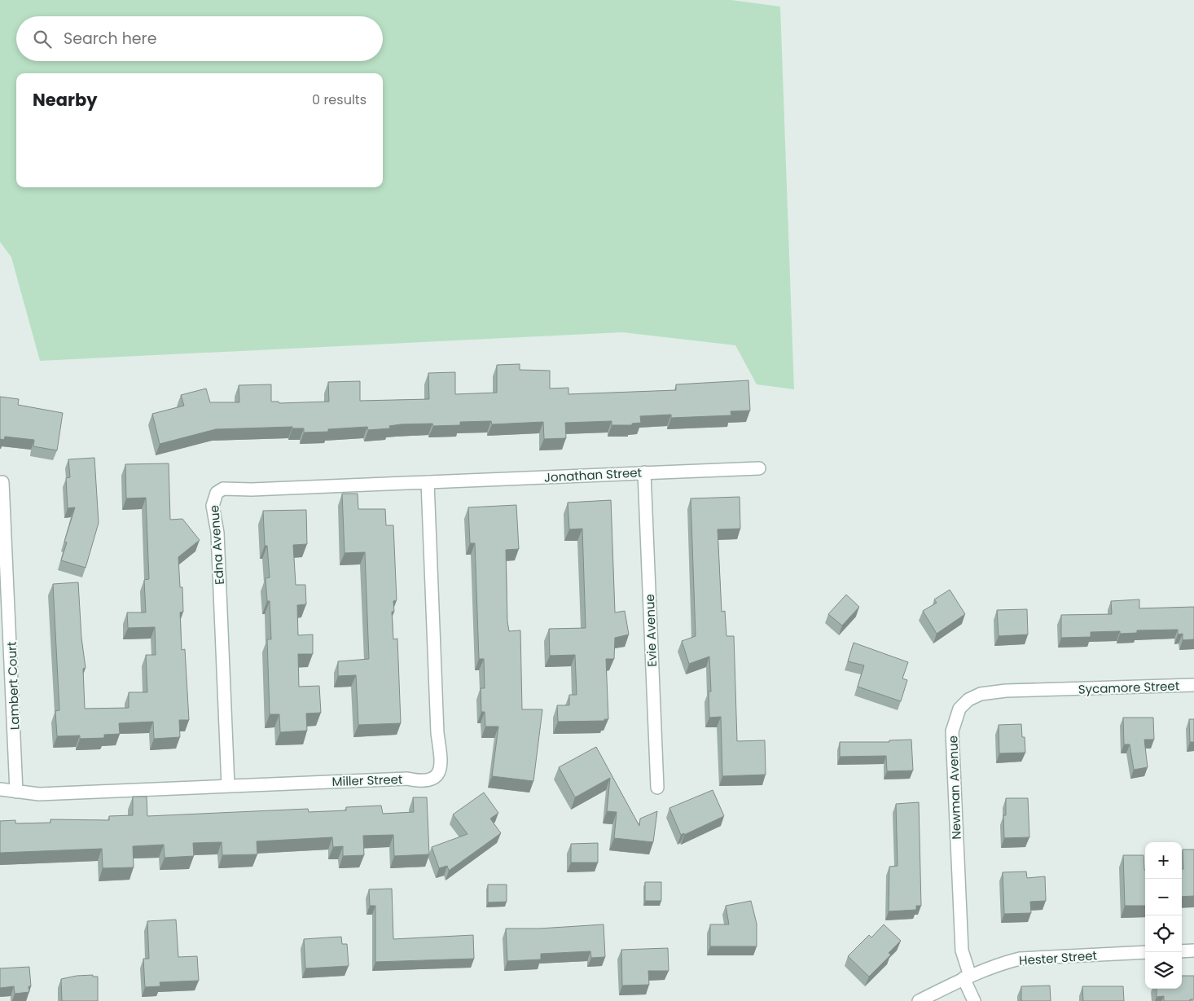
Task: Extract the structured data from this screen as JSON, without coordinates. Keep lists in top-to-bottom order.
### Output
{
  "streets": {
    "street": [
      "Jonathan Street",
      "Edna Avenue",
      "Evie Avenue",
      "Lambert Court",
      "Sycamore Street",
      "Miller Street",
      "Newman Avenue",
      "Hester Street"
    ]
  },
  "crossings": [
    ["Jonathan Street", "Edna Avenue"],
    ["Jonathan Street", "Evie Avenue"],
    ["Jonathan Street", "Miller Street"],
    ["Edna Avenue", "Miller Street"],
    ["Lambert Court", "Miller Street"],
    ["Sycamore Street", "Newman Avenue"],
    ["Newman Avenue", "Hester Street"]
  ],
  "page": {
    "search": "Search here",
    "heading": ["Nearby", "0 results"],
    "map_buttons": ["+", "−"]
  }
}
